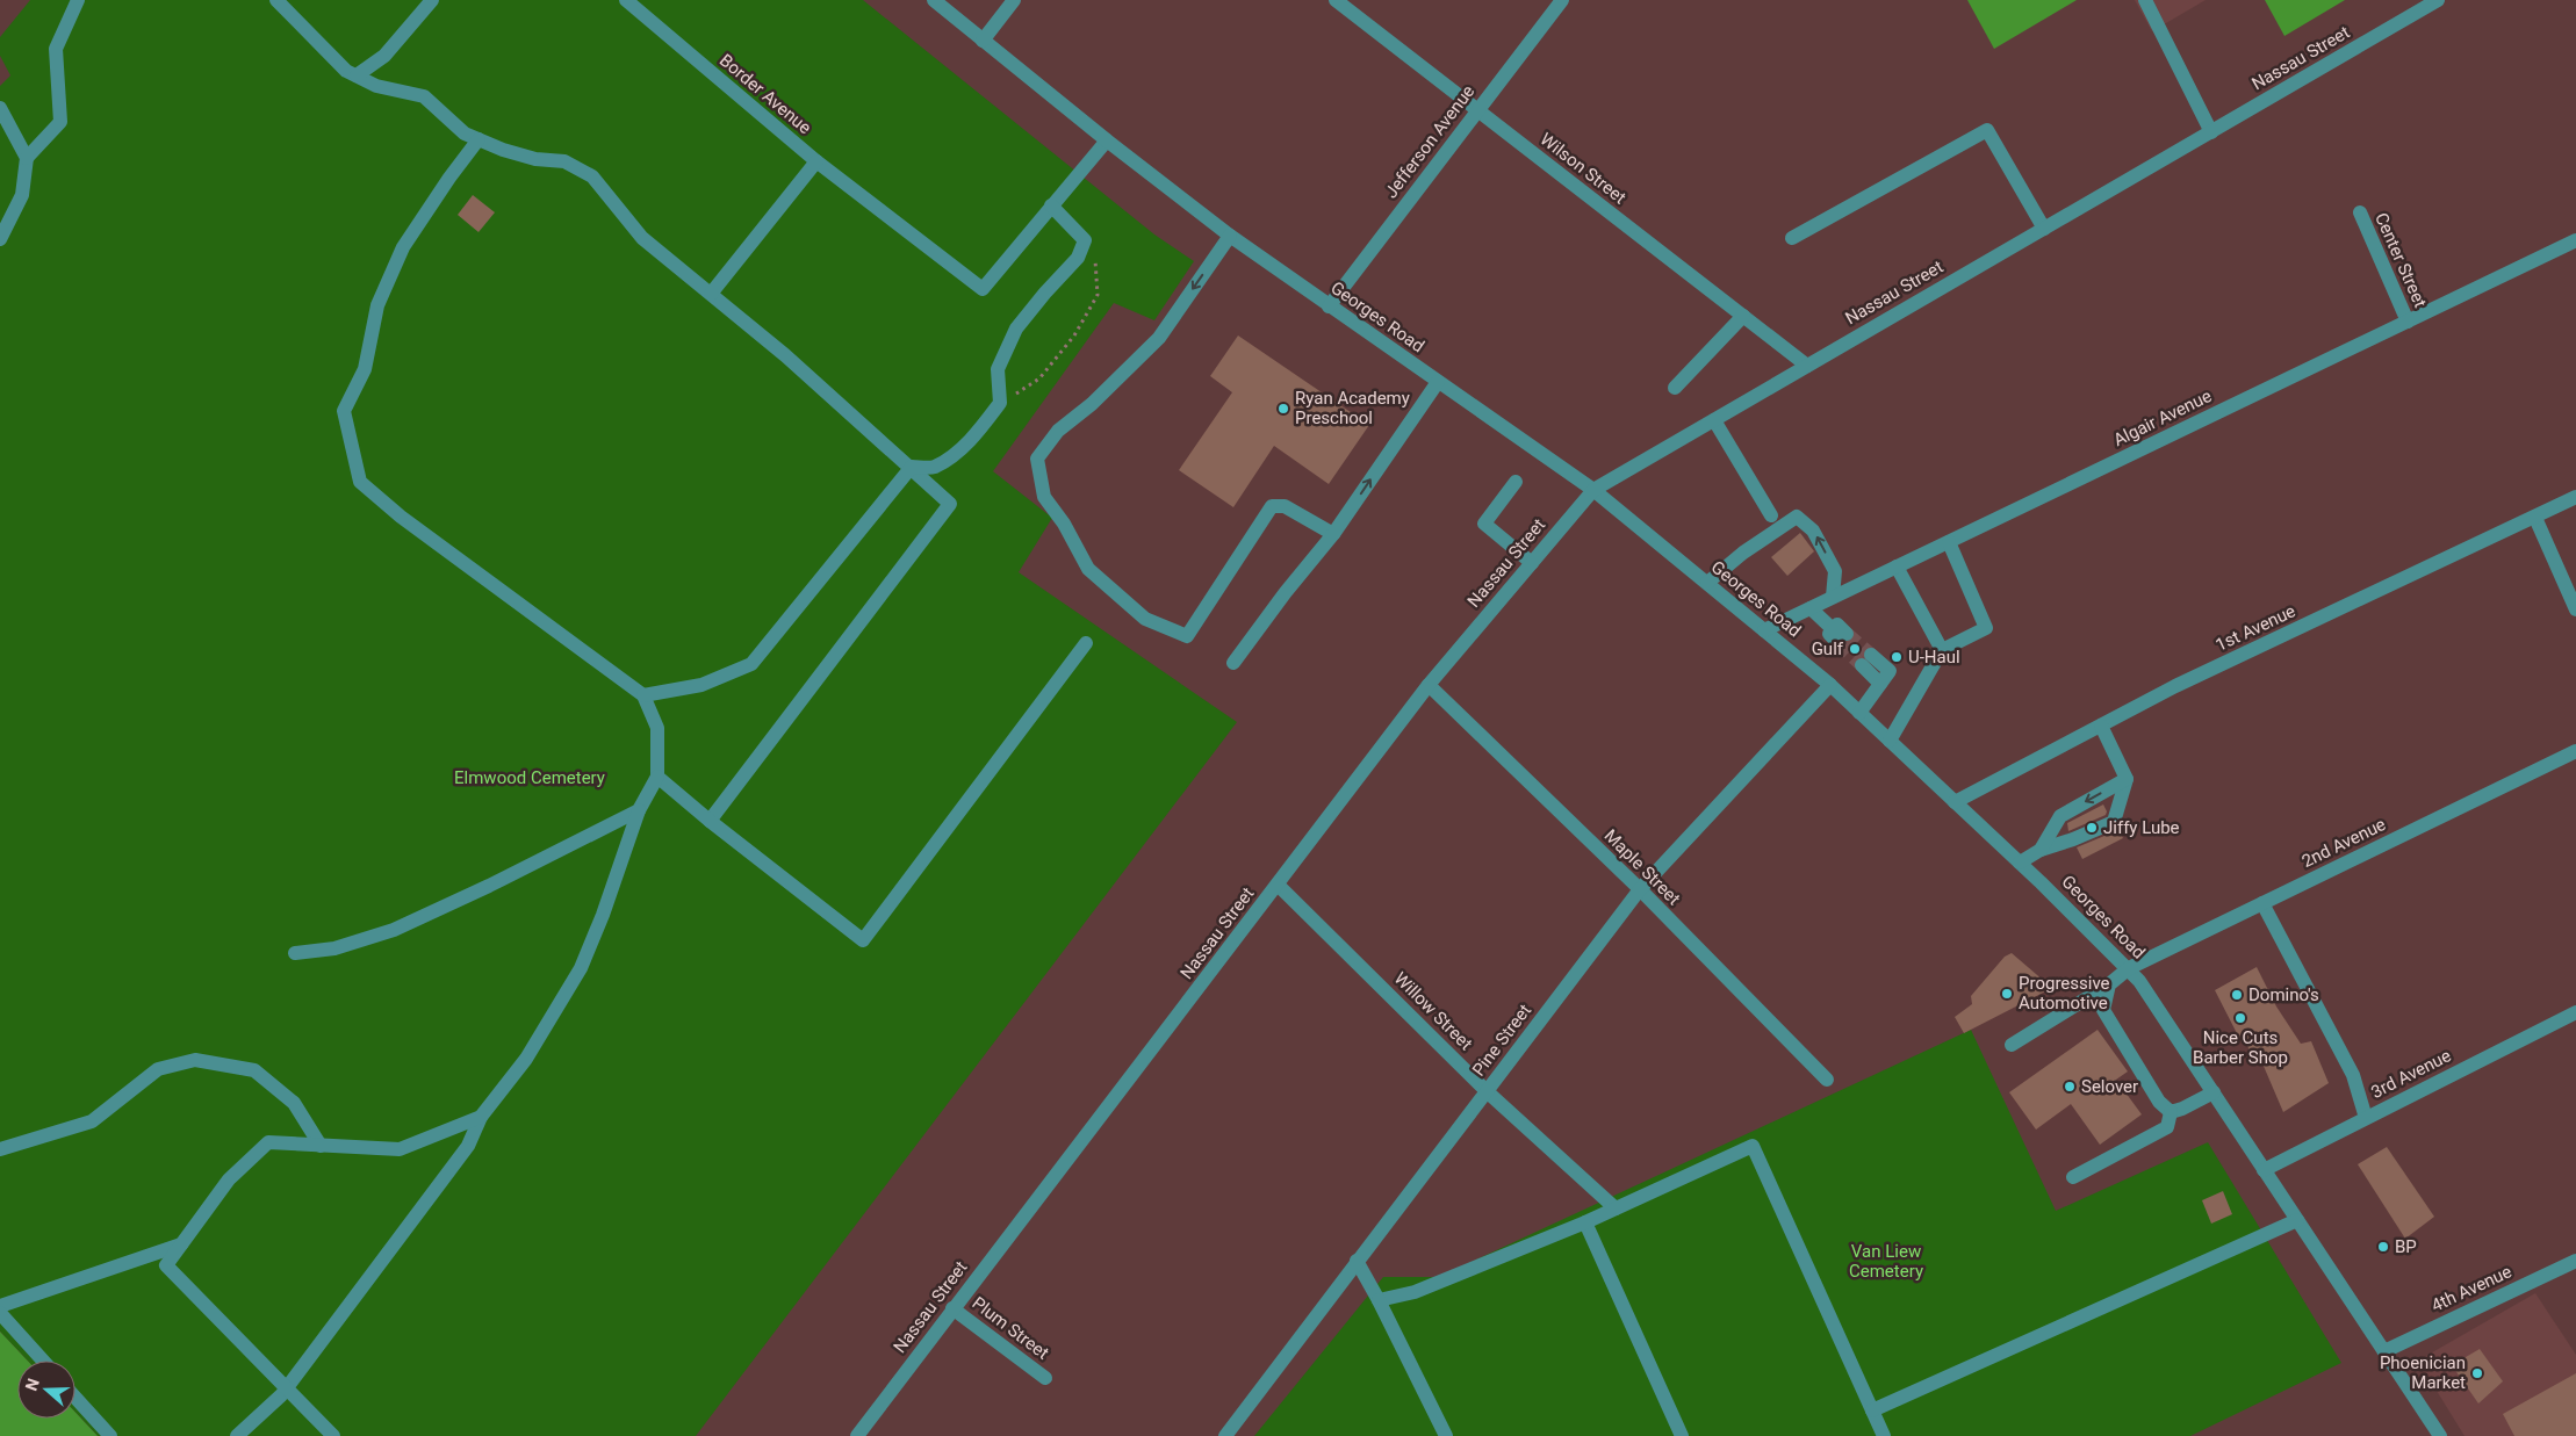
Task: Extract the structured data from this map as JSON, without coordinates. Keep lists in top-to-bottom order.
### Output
{
  "streets": {
    "street": [
      "Nassau Street",
      "Border Avenue",
      "Jefferson Avenue",
      "Wilson Street",
      "Center Street",
      "Georges Road",
      "Algair Avenue",
      "1st Avenue",
      "2nd Avenue",
      "Maple Street",
      "Willow Street",
      "Pine Street",
      "3rd Avenue",
      "4th Avenue",
      "Plum Street"
    ]
  },
  "crossings": [
    ["Nassau Street", "Wilson Street"],
    ["Nassau Street", "Georges Road"],
    ["Nassau Street", "Maple Street"],
    ["Nassau Street", "Willow Street"],
    ["Nassau Street", "Plum Street"],
    ["Jefferson Avenue", "Wilson Street"],
    ["Jefferson Avenue", "Georges Road"],
    ["Center Street", "Algair Avenue"],
    ["Georges Road", "Algair Avenue"],
    ["Georges Road", "1st Avenue"],
    ["Georges Road", "2nd Avenue"],
    ["Georges Road", "Pine Street"],
    ["Georges Road", "3rd Avenue"],
    ["Georges Road", "4th Avenue"],
    ["Maple Street", "Pine Street"],
    ["Willow Street", "Pine Street"]
  ],
  "parks": ["Elmwood Cemetery", "Van Liew Cemetery"],
  "places": [
    "Ryan Academy Preschool",
    "Gulf",
    "U-Haul",
    "Jiffy Lube",
    "Progressive Automotive",
    "Domino's",
    "Nice Cuts Barber Shop",
    "Selover",
    "BP",
    "Phoenician Market"
  ],
  "north": "left"
}
